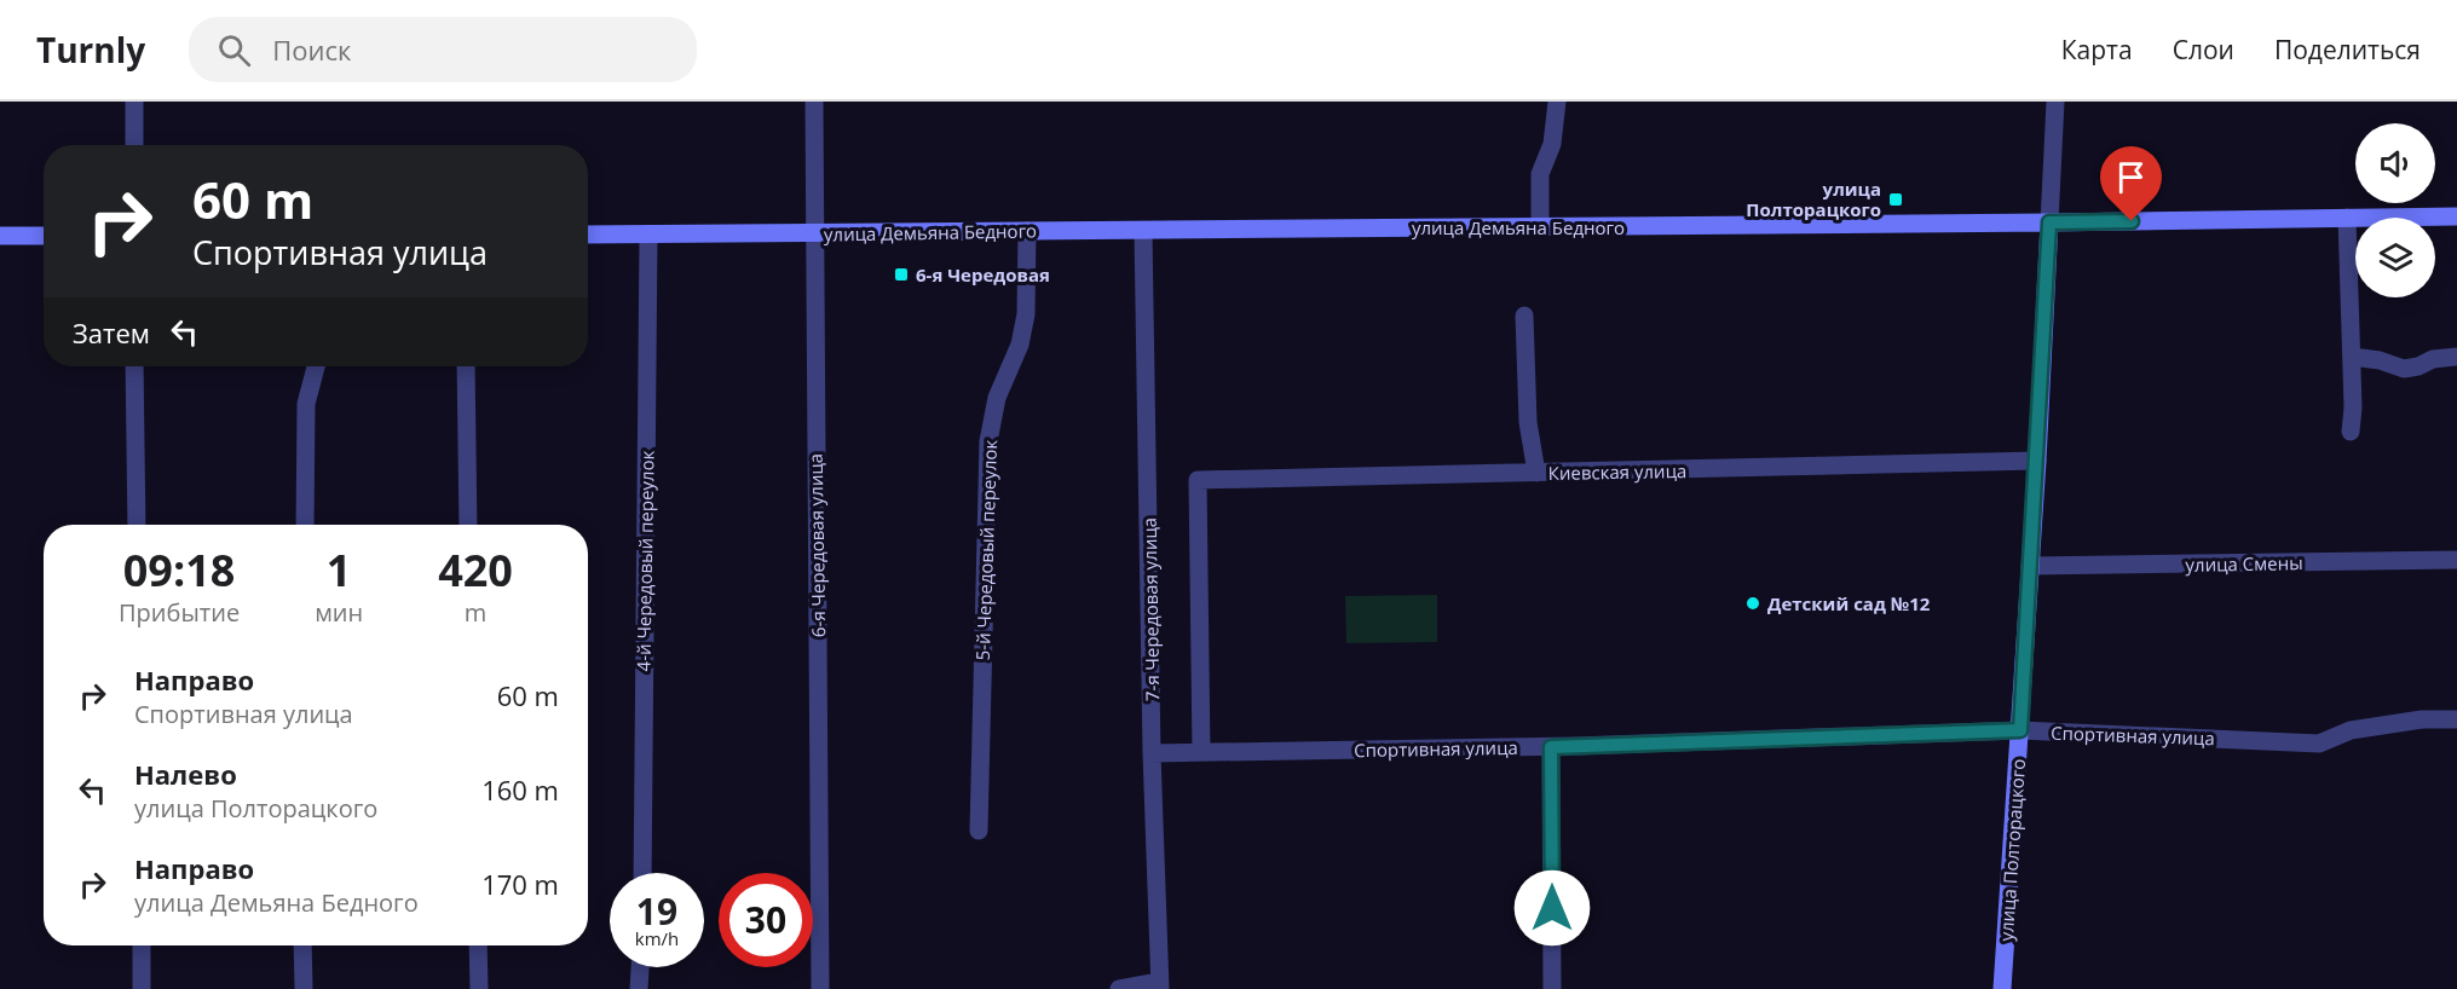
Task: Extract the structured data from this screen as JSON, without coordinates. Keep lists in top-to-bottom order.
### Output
{
  "streets": {
    "main road": ["улица Демьяна Бедного", "улица Полторацкого"],
    "street": [
      "Киевская улица",
      "6-я Чередовая улица",
      "5-й Чередовый переулок",
      "4-й Чередовый переулок",
      "улица Смены",
      "7-я Чередовая улица",
      "Спортивная улица"
    ]
  },
  "crossings": [
    ["улица Демьяна Бедного", "6-я Чередовая улица"],
    ["улица Демьяна Бедного", "5-й Чередовый переулок"],
    ["улица Демьяна Бедного", "4-й Чередовый переулок"],
    ["улица Демьяна Бедного", "7-я Чередовая улица"],
    ["улица Демьяна Бедного", "улица Полторацкого"],
    ["Киевская улица", "Спортивная улица"],
    ["Киевская улица", "улица Полторацкого"],
    ["улица Смены", "улица Полторацкого"],
    ["7-я Чередовая улица", "Спортивная улица"],
    ["Спортивная улица", "улица Полторацкого"]
  ],
  "places": {
    "transit": ["улица Полторацкого", "6-я Чередовая"],
    "other": ["Детский сад №12"]
  },
  "page": {
    "header": "Turnly",
    "search": "Поиск",
    "nav": ["Карта", "Слои", "Поделиться"],
    "turn": ["60 m", "Спортивная улица"],
    "then": "Затем",
    "eta": [
      "09:18",
      "Прибытие",
      "1",
      "мин",
      "420",
      "m"
    ],
    "list": [
      {
        "name": "Направо",
        "note": "Спортивная улица",
        "value": "60 m"
      },
      {
        "name": "Налево",
        "note": "улица Полторацкого",
        "value": "160 m"
      },
      {
        "name": "Направо",
        "note": "улица Демьяна Бедного",
        "value": "170 m"
      }
    ],
    "speed": "19 km/h",
    "limit": "30"
  }
}
